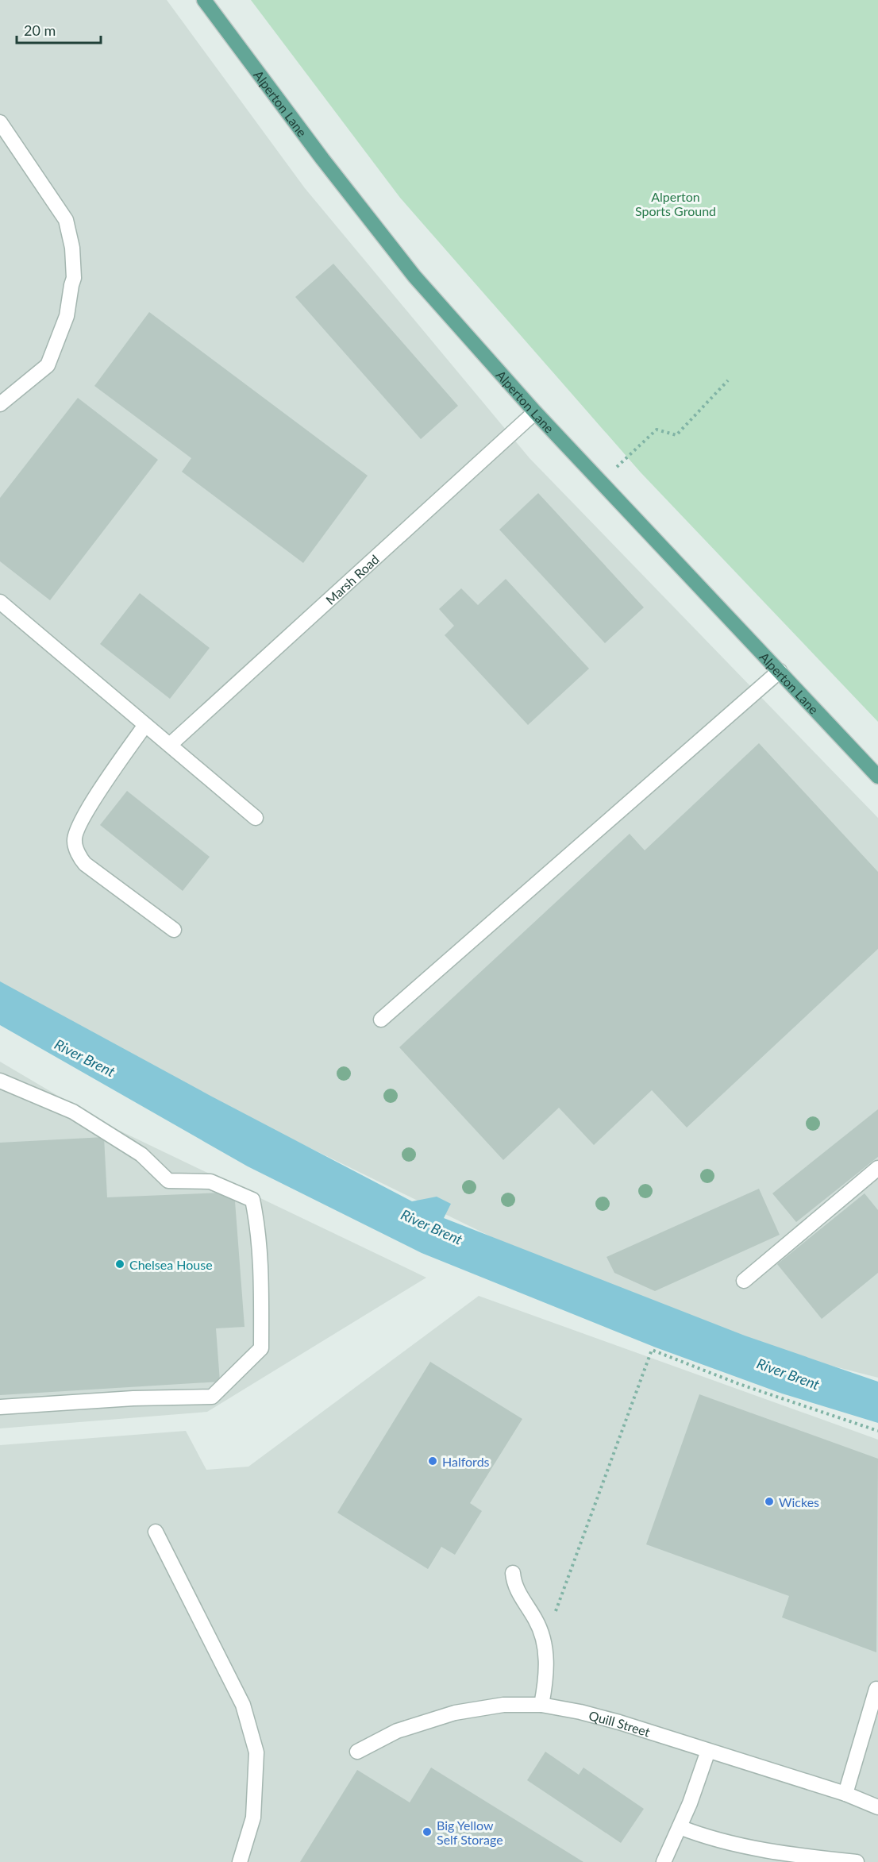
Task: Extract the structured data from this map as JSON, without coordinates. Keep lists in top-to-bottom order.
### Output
{
  "streets": {
    "main road": ["Alperton Lane"],
    "street": ["Marsh Road", "Quill Street"]
  },
  "crossings": [
    ["Alperton Lane", "Marsh Road"]
  ],
  "water": ["River Brent"],
  "parks": ["Alperton Sports Ground"],
  "places": [
    "Chelsea House",
    "Halfords",
    "Wickes",
    "Big Yellow Self Storage"
  ],
  "scale_bar": "20 m"
}
